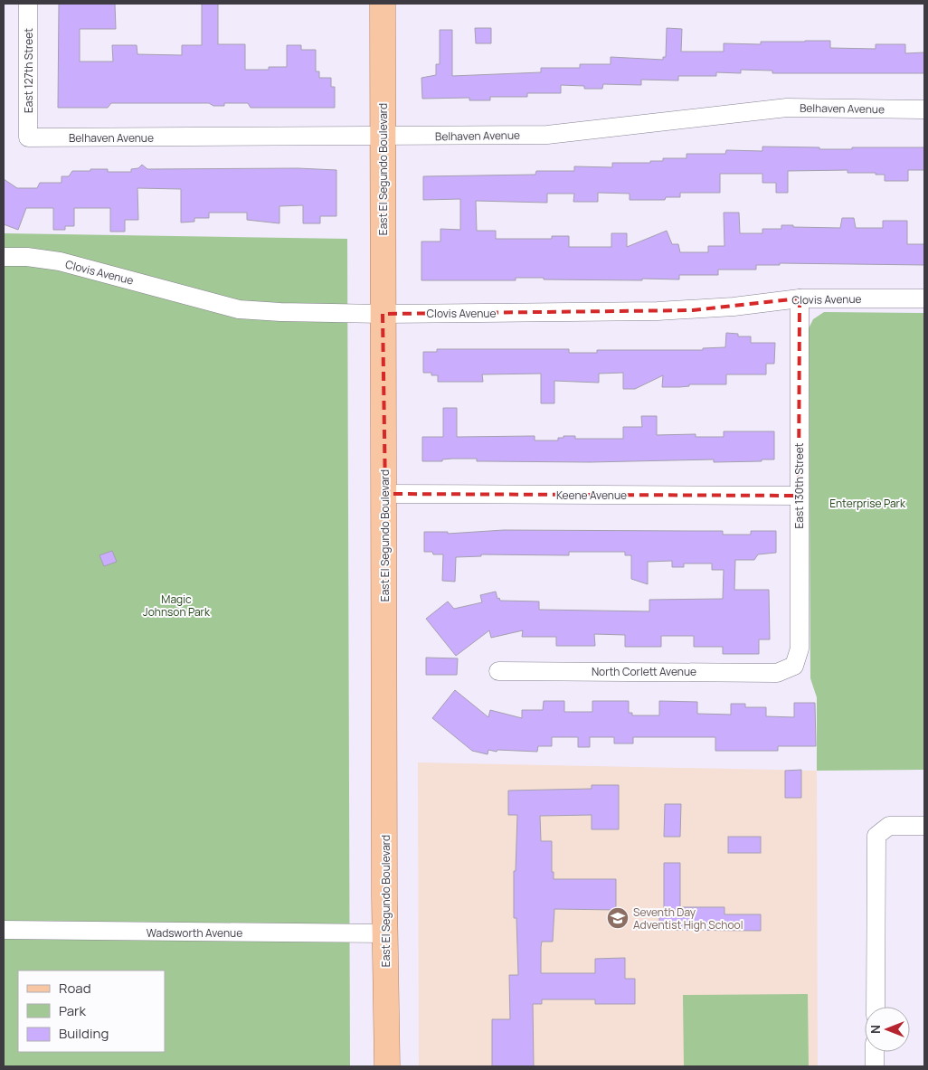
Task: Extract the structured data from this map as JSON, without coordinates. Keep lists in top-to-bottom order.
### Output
{
  "streets": {
    "main road": ["East El Segundo Boulevard"],
    "street": [
      "East 127th Street",
      "Belhaven Avenue",
      "Clovis Avenue",
      "East 130th Street",
      "Keene Avenue",
      "North Corlett Avenue",
      "Wadsworth Avenue"
    ]
  },
  "crossings": [
    ["East 127th Street", "Belhaven Avenue"],
    ["Belhaven Avenue", "East El Segundo Boulevard"],
    ["East El Segundo Boulevard", "Clovis Avenue"],
    ["East El Segundo Boulevard", "Keene Avenue"],
    ["East El Segundo Boulevard", "Wadsworth Avenue"],
    ["Clovis Avenue", "East 130th Street"],
    ["East 130th Street", "Keene Avenue"],
    ["East 130th Street", "North Corlett Avenue"]
  ],
  "parks": ["Enterprise Park", "Magic Johnson Park"],
  "places": {
    "school or university": ["Seventh Day Adventist High School"]
  },
  "legend": ["Road", "Park", "Building"],
  "north": "left"
}
